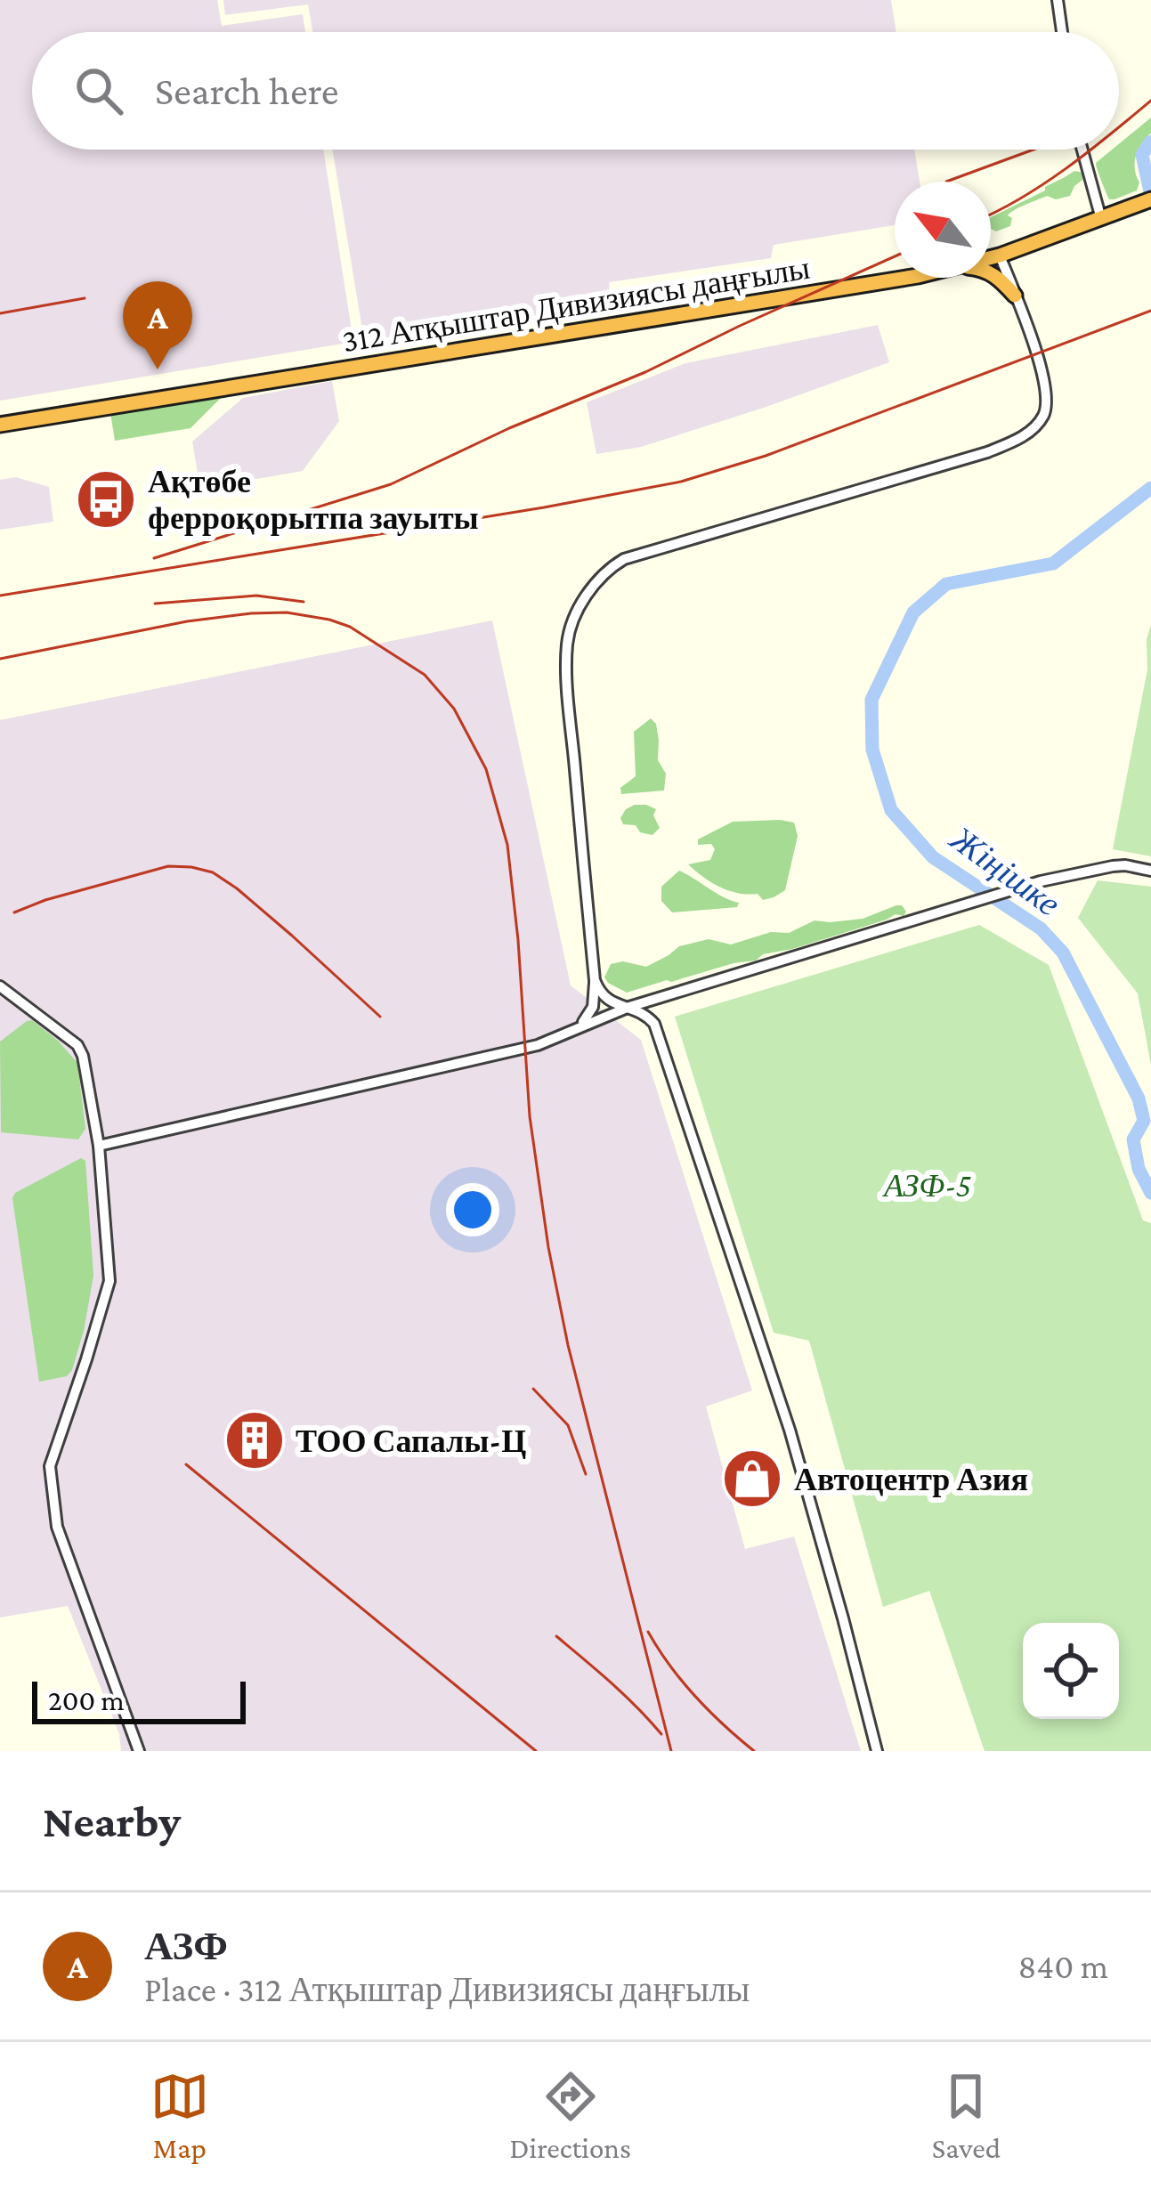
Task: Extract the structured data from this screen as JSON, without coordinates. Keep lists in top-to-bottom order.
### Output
{
  "streets": {
    "highway": ["312 Атқыштар Дивизиясы даңғылы"]
  },
  "water": ["Жіңішке"],
  "parks": ["АЗФ-5"],
  "places": {
    "bus stop": ["Ақтөбе ферроқорытпа зауыты"],
    "building": ["ТОО Сапалы-Ц"],
    "shop": ["Автоцентр Азия"]
  },
  "scale_bar": "200 m",
  "north": "top left",
  "page": {
    "search": "Search here",
    "pins": "A",
    "scale": "200 m",
    "heading": "Nearby",
    "list": [
      {
        "mark": "A",
        "name": "АЗФ",
        "note": "Place · 312 Атқыштар Дивизиясы даңғылы",
        "value": "840 m"
      }
    ],
    "nav": ["Map", "Directions", "Saved"]
  }
}
